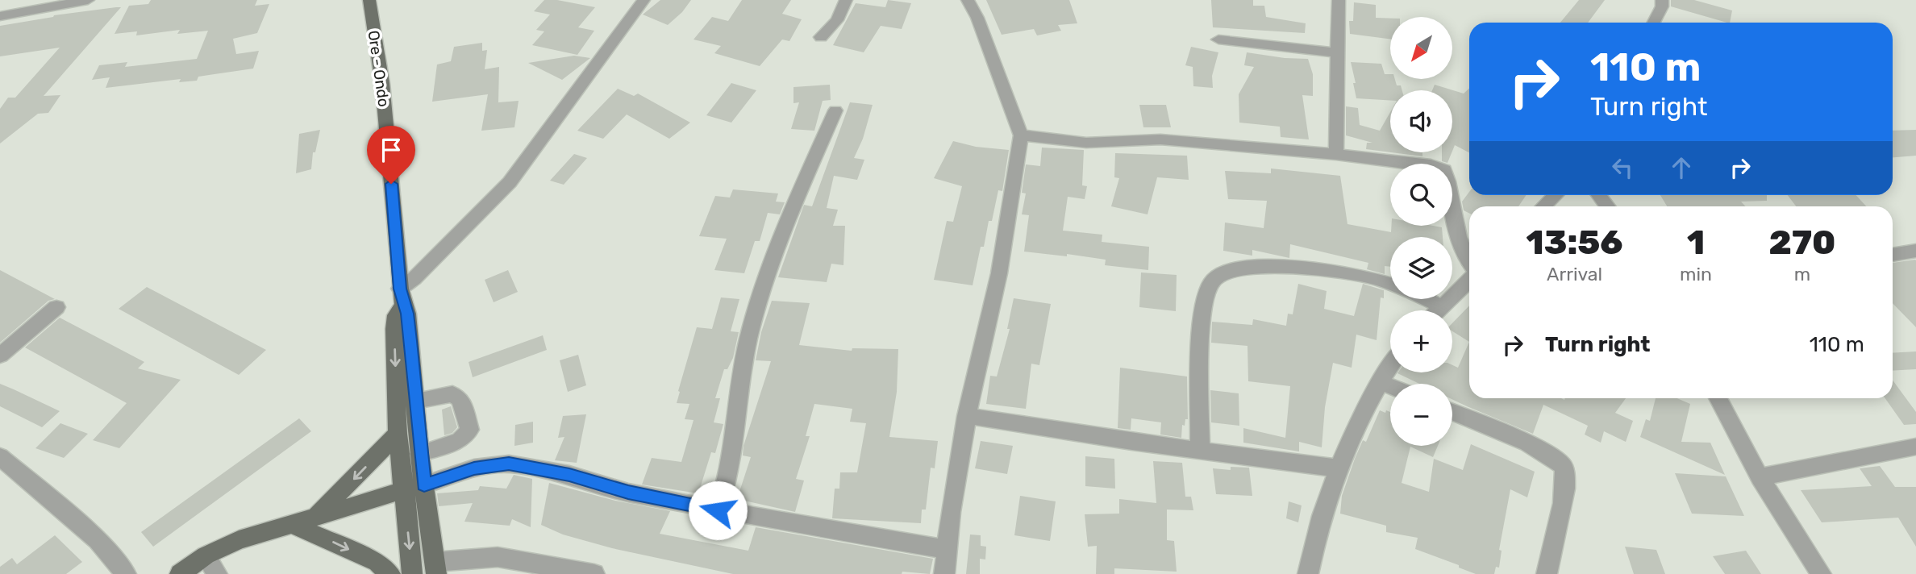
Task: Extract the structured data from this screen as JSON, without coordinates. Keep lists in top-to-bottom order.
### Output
{
  "streets": {
    "main road": ["Ore - Ondo"]
  },
  "north": "bottom left",
  "page": {
    "map_buttons": ["+", "−"],
    "turn": ["110 m", "Turn right"],
    "eta": [
      "13:56",
      "Arrival",
      "1",
      "min",
      "270",
      "m"
    ],
    "list": [
      {
        "name": "Turn right",
        "value": "110 m"
      }
    ]
  }
}
